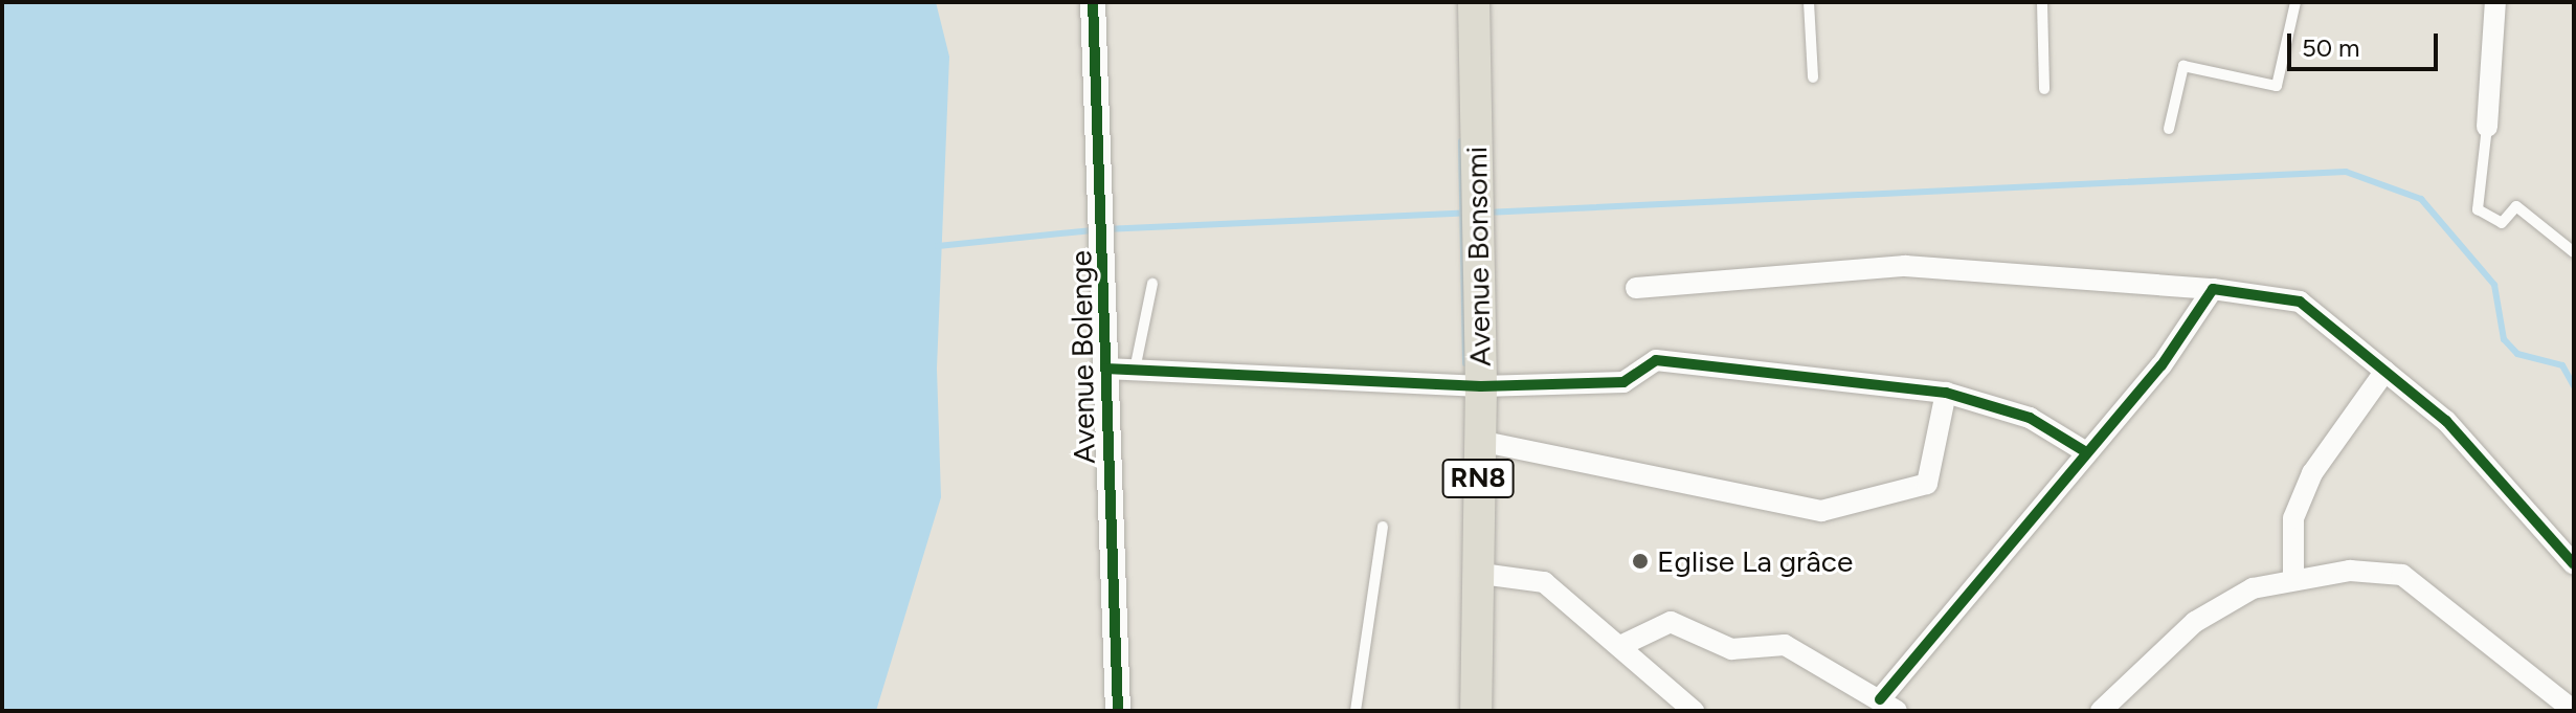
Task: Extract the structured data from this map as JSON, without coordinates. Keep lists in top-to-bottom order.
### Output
{
  "streets": {
    "main road": ["Avenue Bonsomi", "RN8"],
    "street": ["Avenue Bolenge"]
  },
  "places": ["Eglise La grâce"],
  "scale_bar": "50 m"
}
